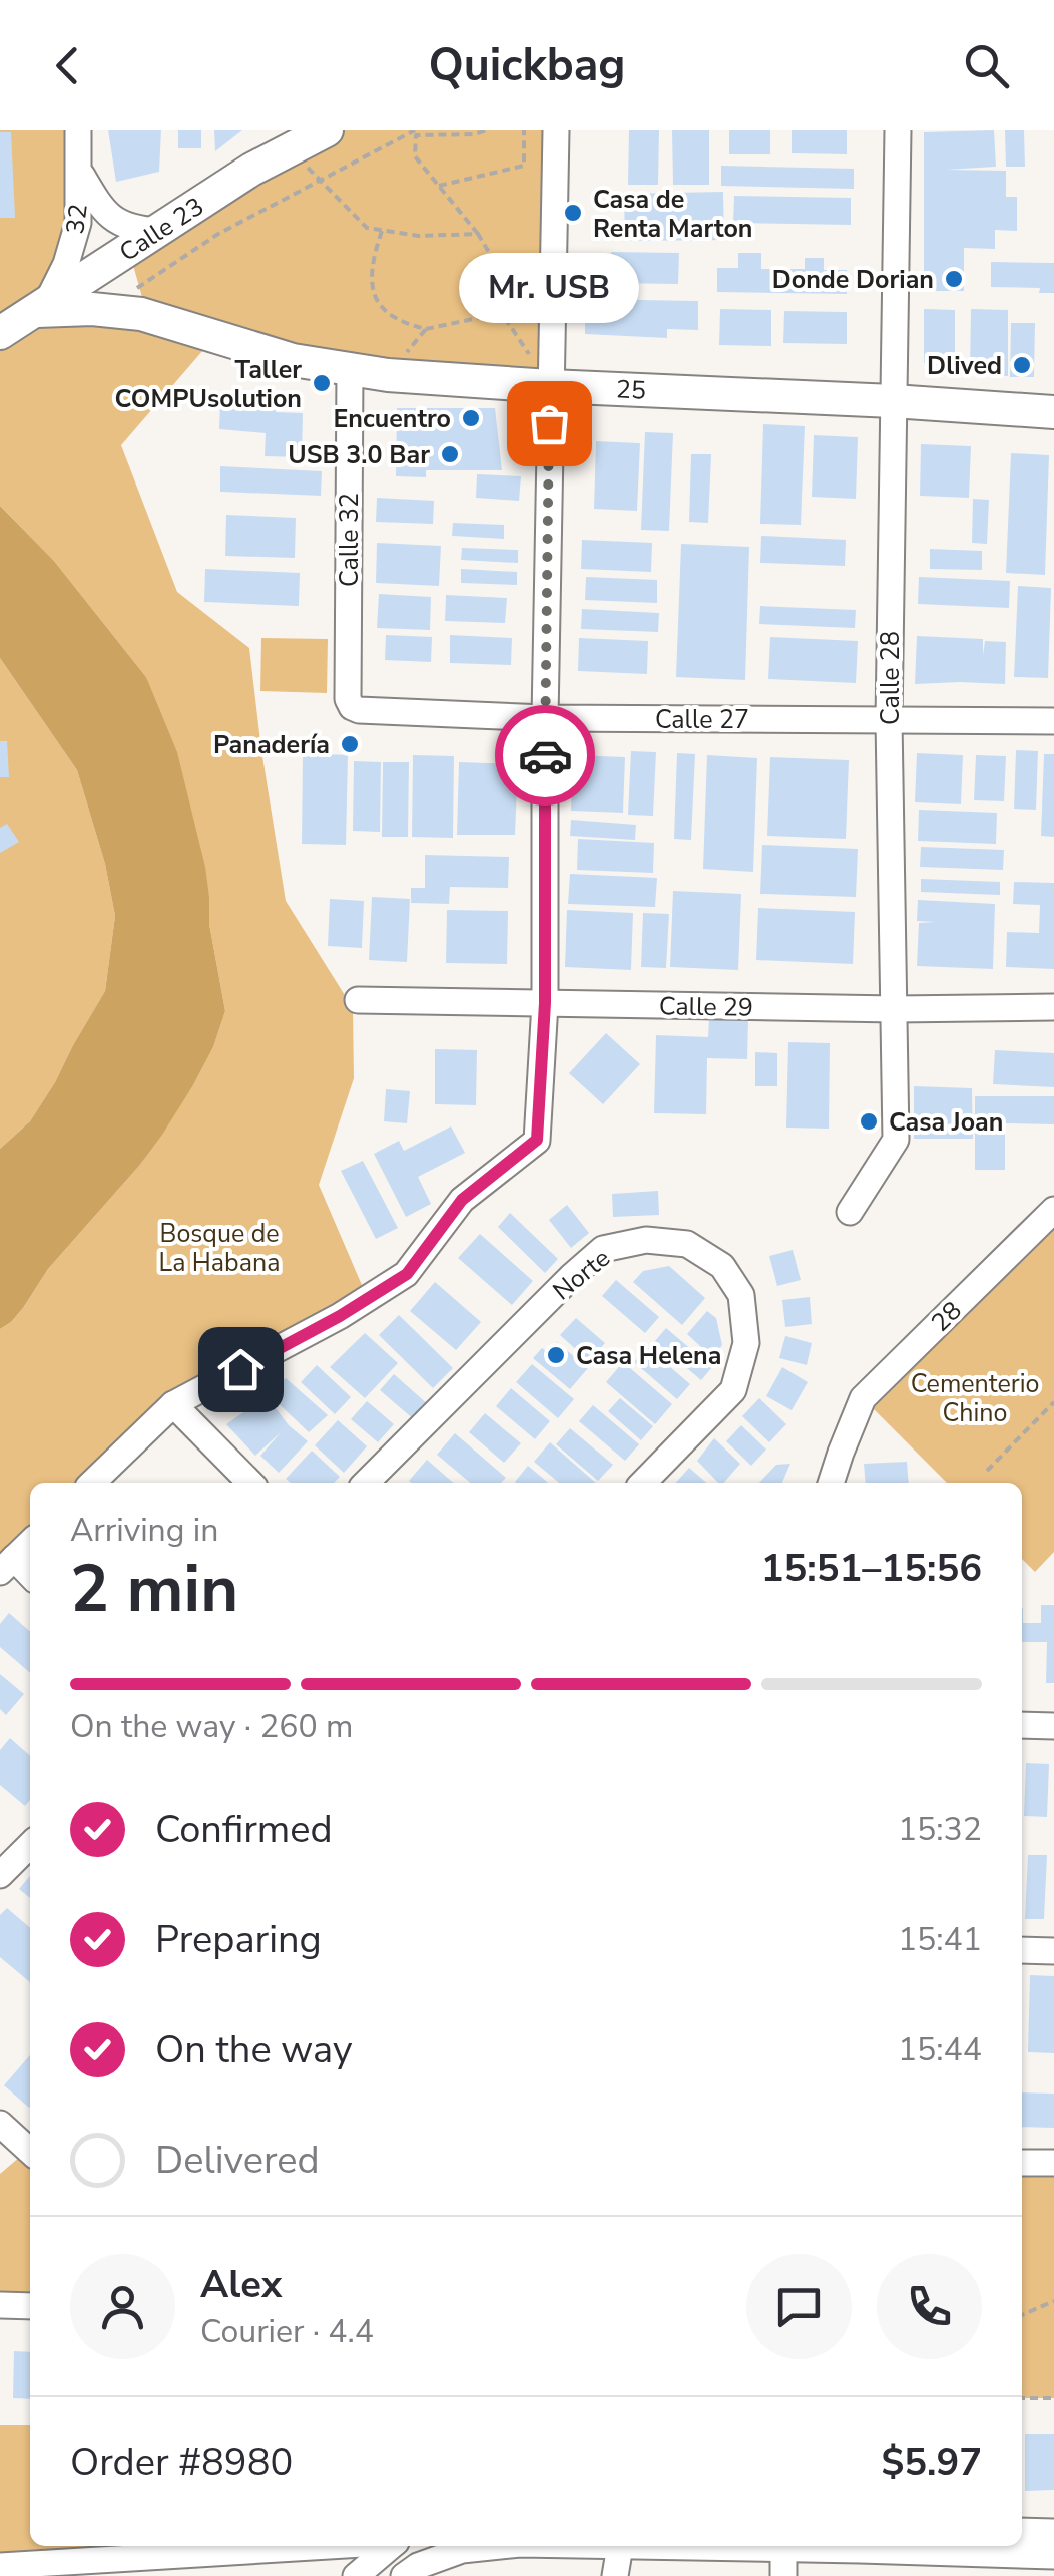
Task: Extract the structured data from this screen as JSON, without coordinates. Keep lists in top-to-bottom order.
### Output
{
  "streets": {
    "main road": ["Calle 23", "25"],
    "street": [
      "32",
      "Calle 32",
      "Calle 28",
      "Calle 27",
      "Calle 29",
      "Norte",
      "28"
    ]
  },
  "crossings": [
    ["32", "Calle 23"],
    ["32", "25"],
    ["Calle 23", "25"],
    ["25", "Calle 32"],
    ["25", "Calle 28"],
    ["Calle 32", "Calle 27"],
    ["Calle 28", "Calle 27"],
    ["Calle 28", "Calle 29"]
  ],
  "parks": ["Bosque de La Habana", "Cementerio Chino"],
  "places": [
    "Casa de Renta Marton",
    "Donde Dorian",
    "Dlived",
    "Taller COMPUsolution",
    "Encuentro",
    "Mr. USB",
    "USB 3.0 Bar",
    "Panadería",
    "Casa Joan",
    "Casa Helena"
  ],
  "page": {
    "header": "Quickbag",
    "bubble": "Mr. USB",
    "heading": ["2 min", "Arriving in", "15:51–15:56"],
    "panel": [
      "Alex",
      "Courier · 4.4",
      "Order #8980",
      "$5.97"
    ],
    "bar": "On the way · 260 m",
    "list": [
      ["Confirmed", "15:32"],
      ["Preparing", "15:41"],
      ["On the way", "15:44"],
      "Delivered"
    ]
  }
}
